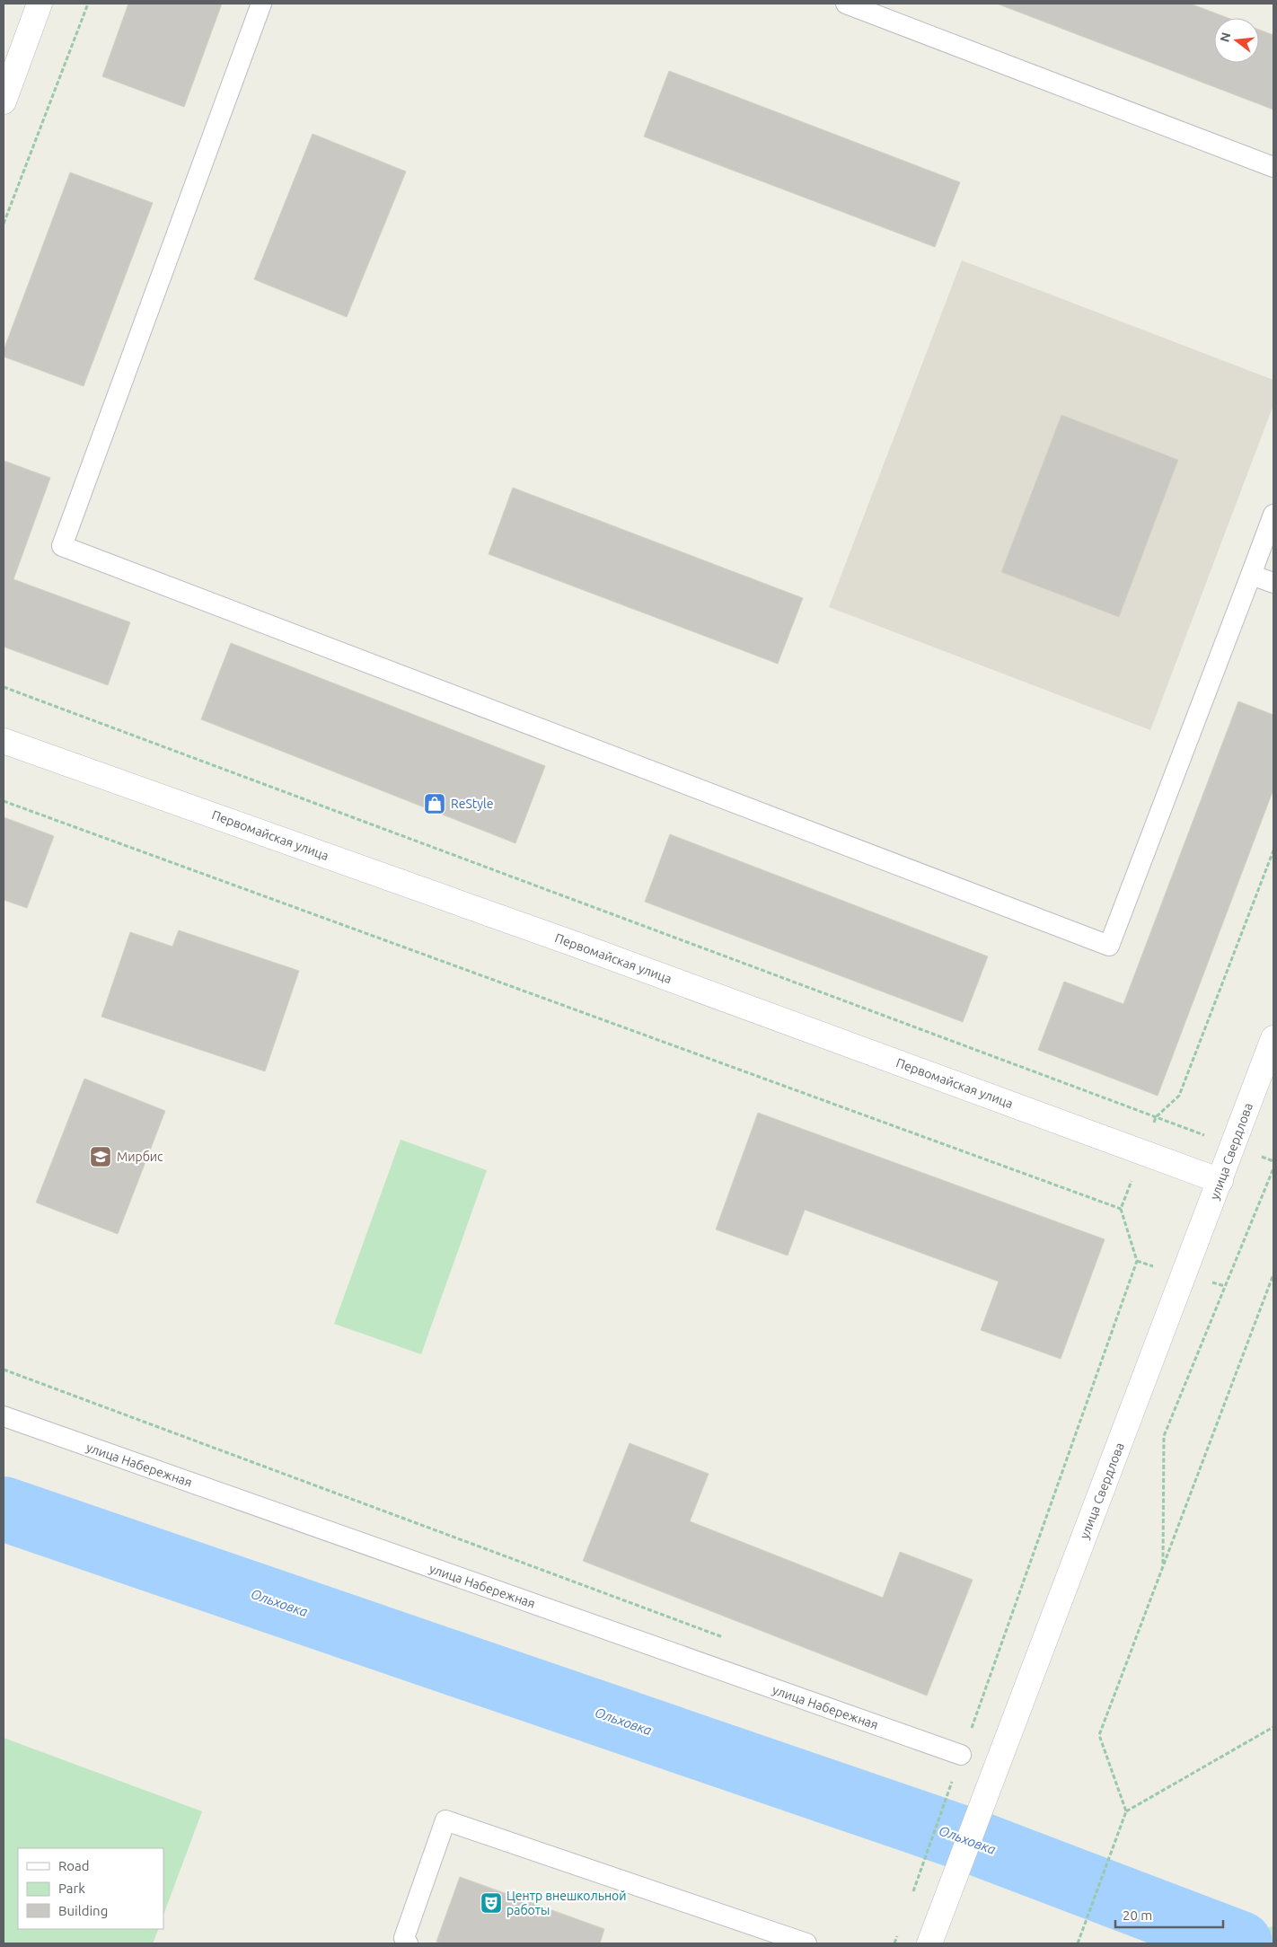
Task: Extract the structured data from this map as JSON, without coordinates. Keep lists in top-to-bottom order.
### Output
{
  "streets": {
    "main road": ["Первомайская улица", "улица Свердлова"],
    "lane": ["улица Набережная"]
  },
  "crossings": [
    ["Первомайская улица", "улица Свердлова"]
  ],
  "water": ["Ольховка"],
  "places": {
    "shop": ["ReStyle"],
    "school or university": ["Мирбис"],
    "theatre": ["Центр внешкольной работы"]
  },
  "legend": ["Road", "Park", "Building"],
  "scale_bar": "20 m",
  "north": "left"
}
